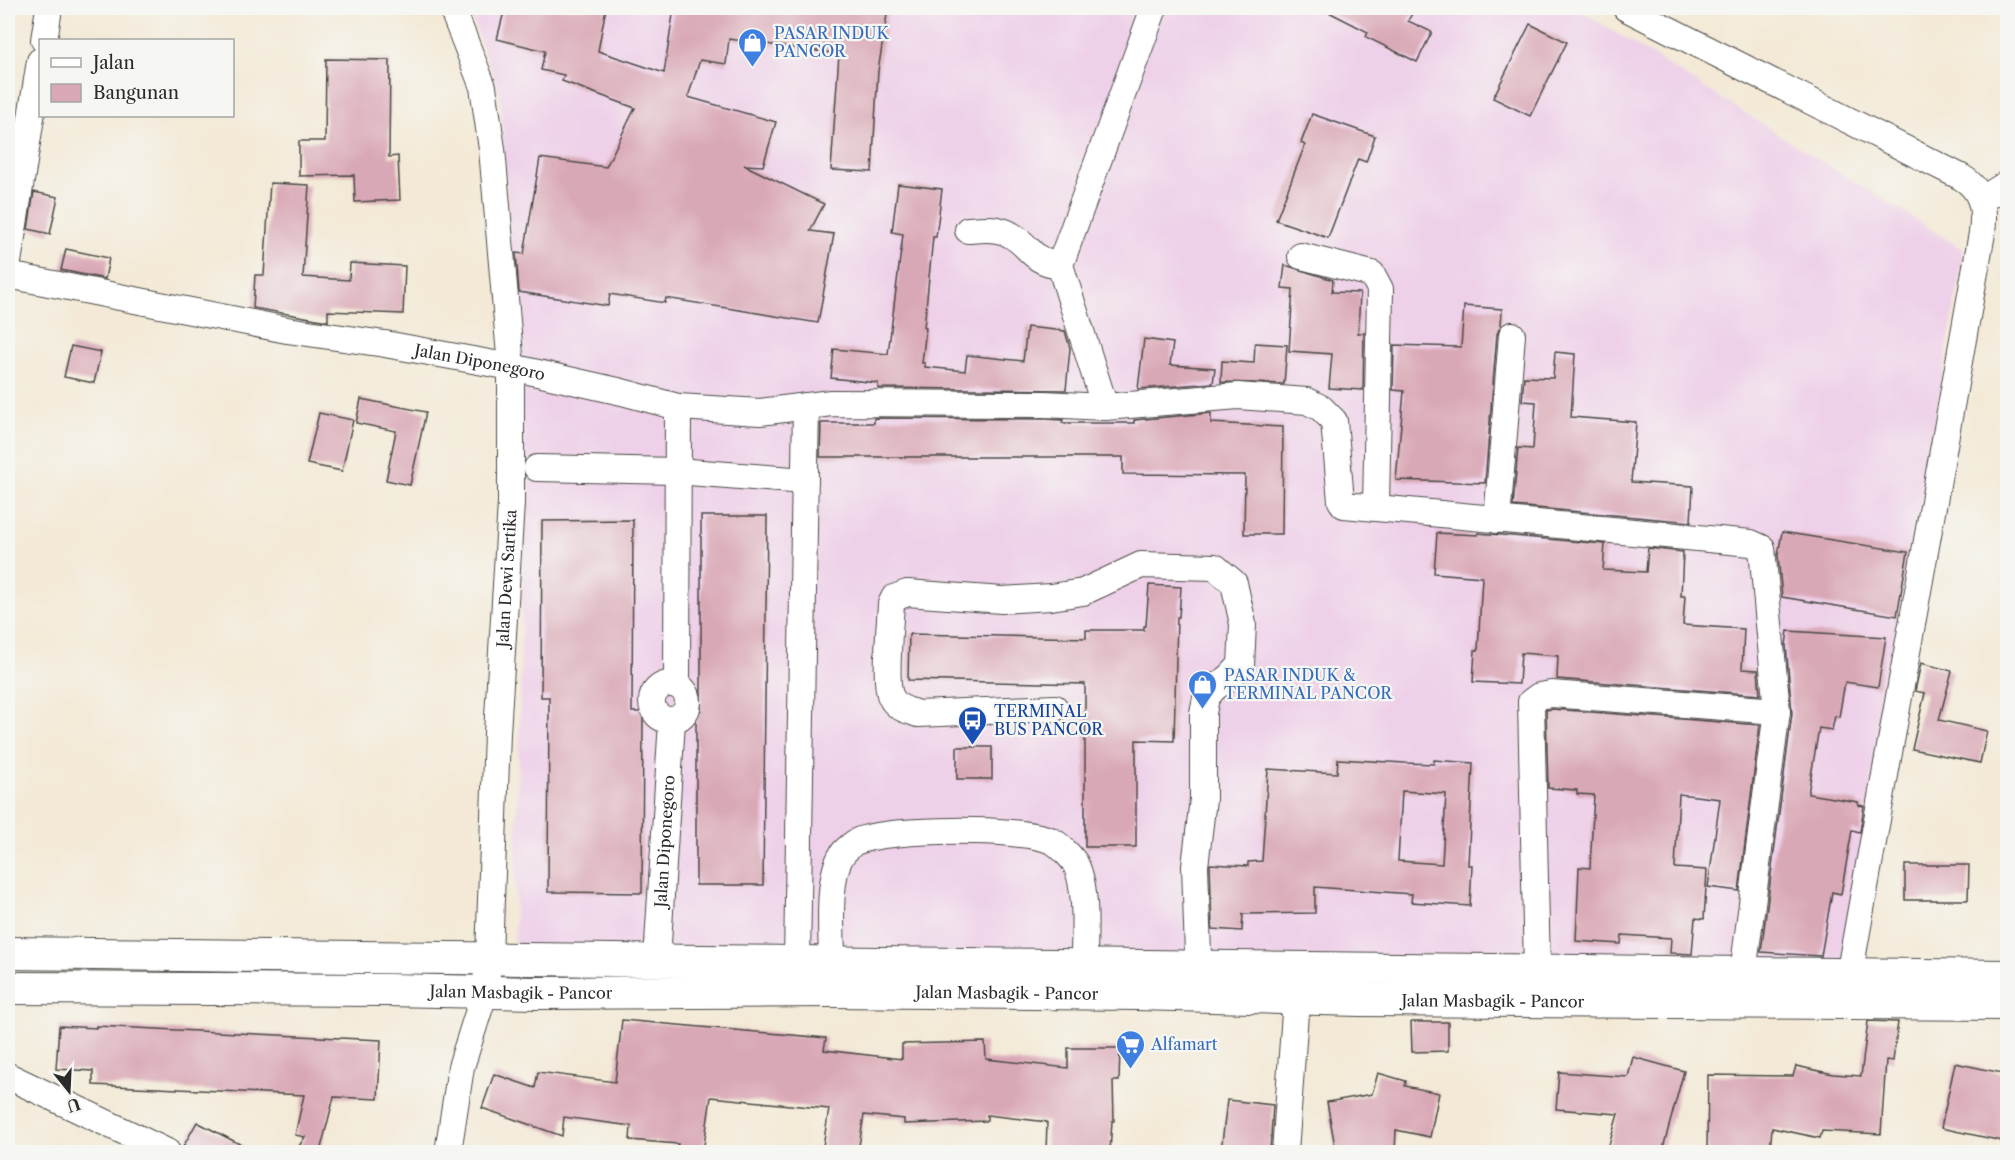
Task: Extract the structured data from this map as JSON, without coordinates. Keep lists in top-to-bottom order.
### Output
{
  "streets": {
    "main road": ["Jalan Masbagik - Pancor"],
    "street": ["Jalan Diponegoro", "Jalan Dewi Sartika"]
  },
  "crossings": [
    ["Jalan Diponegoro", "Jalan Dewi Sartika"],
    ["Jalan Diponegoro", "Jalan Masbagik - Pancor"],
    ["Jalan Dewi Sartika", "Jalan Masbagik - Pancor"]
  ],
  "places": {
    "shop": ["PASAR INDUK PANCOR", "PASAR INDUK & TERMINAL PANCOR"],
    "bus stop": ["TERMINAL BUS PANCOR"],
    "supermarket": ["Alfamart"]
  },
  "legend": ["Jalan", "Bangunan"],
  "north": "bottom"
}
